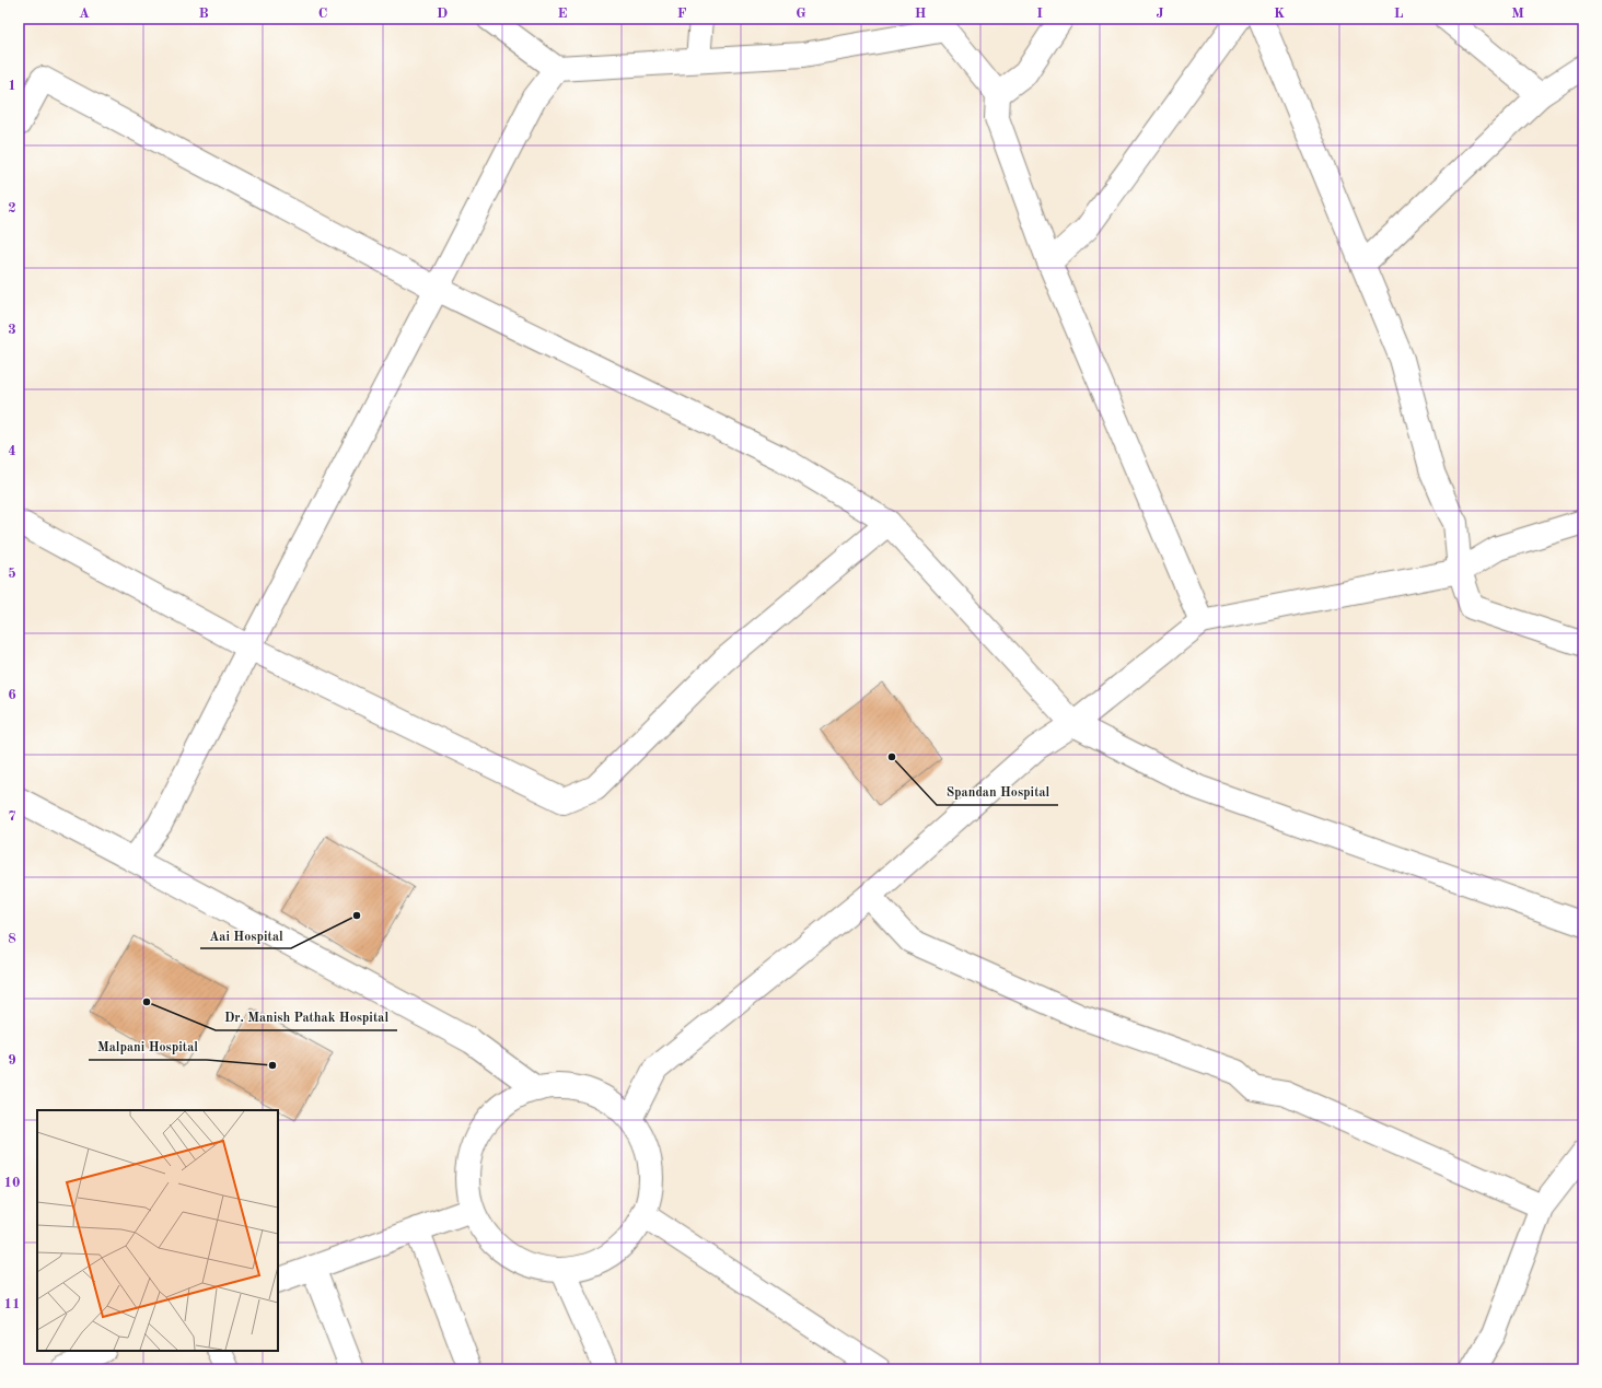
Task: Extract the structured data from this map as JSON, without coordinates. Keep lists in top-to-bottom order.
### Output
{
  "places": [
    "Spandan Hospital",
    "Aai Hospital",
    "Dr. Manish Pathak Hospital",
    "Malpani Hospital"
  ],
  "grid": {
    "columns": [
      "A",
      "B",
      "C",
      "D",
      "E",
      "F",
      "G",
      "H",
      "I",
      "J",
      "K",
      "L",
      "M"
    ],
    "rows": [
      "1",
      "2",
      "3",
      "4",
      "5",
      "6",
      "7",
      "8",
      "9",
      "10",
      "11"
    ]
  }
}
